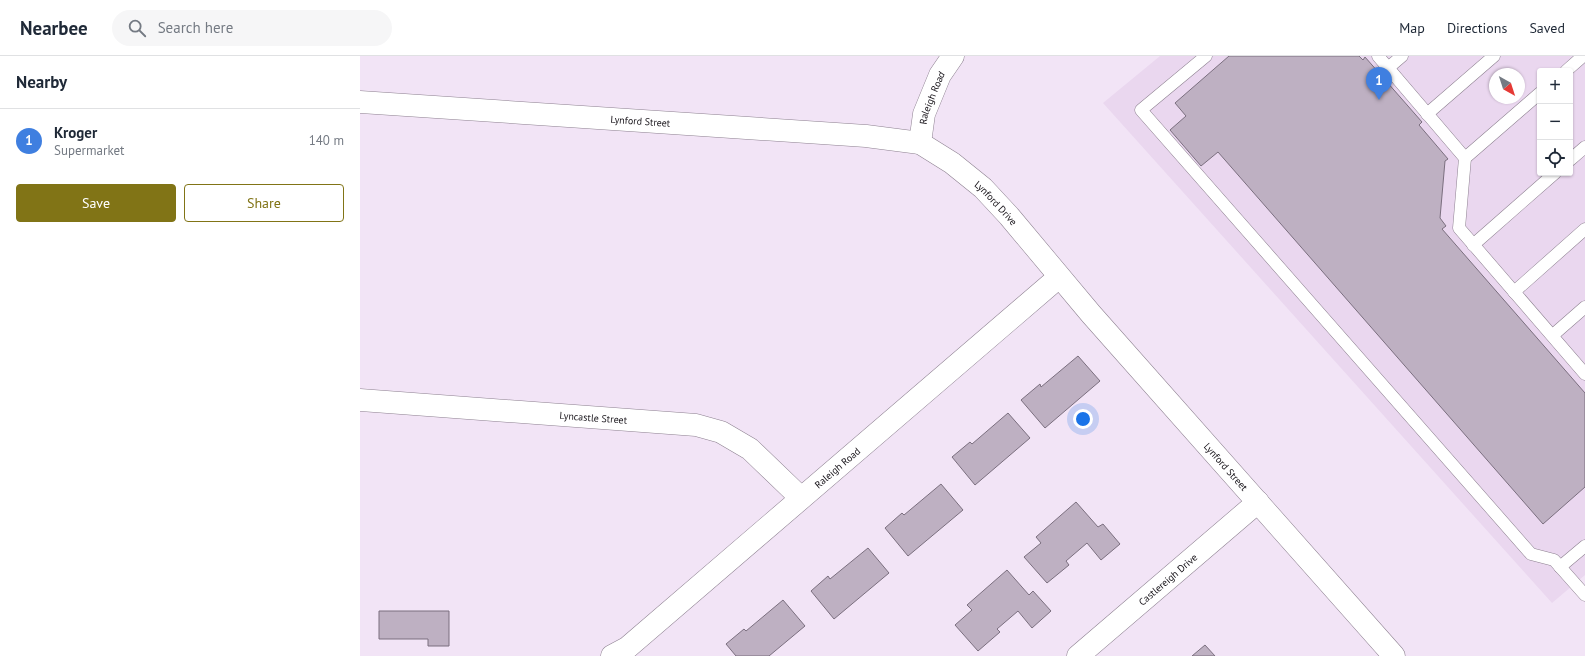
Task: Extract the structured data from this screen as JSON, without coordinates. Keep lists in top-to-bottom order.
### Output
{
  "streets": {
    "street": [
      "Raleigh Road",
      "Lynford Street",
      "Lynford Drive",
      "Lyncastle Street",
      "Castlereigh Drive"
    ]
  },
  "crossings": [
    ["Raleigh Road", "Lynford Street"],
    ["Raleigh Road", "Lynford Drive"],
    ["Raleigh Road", "Lyncastle Street"],
    ["Lynford Street", "Lynford Drive"],
    ["Lynford Street", "Castlereigh Drive"]
  ],
  "north": "bottom right",
  "page": {
    "header": "Nearbee",
    "search": "Search here",
    "nav": ["Map", "Directions", "Saved"],
    "heading": "Nearby",
    "pins": "1",
    "map_buttons": ["+", "−"],
    "list": [
      {
        "mark": "1",
        "name": "Kroger",
        "note": "Supermarket",
        "value": "140 m"
      }
    ],
    "buttons": ["Save", "Share"]
  }
}
